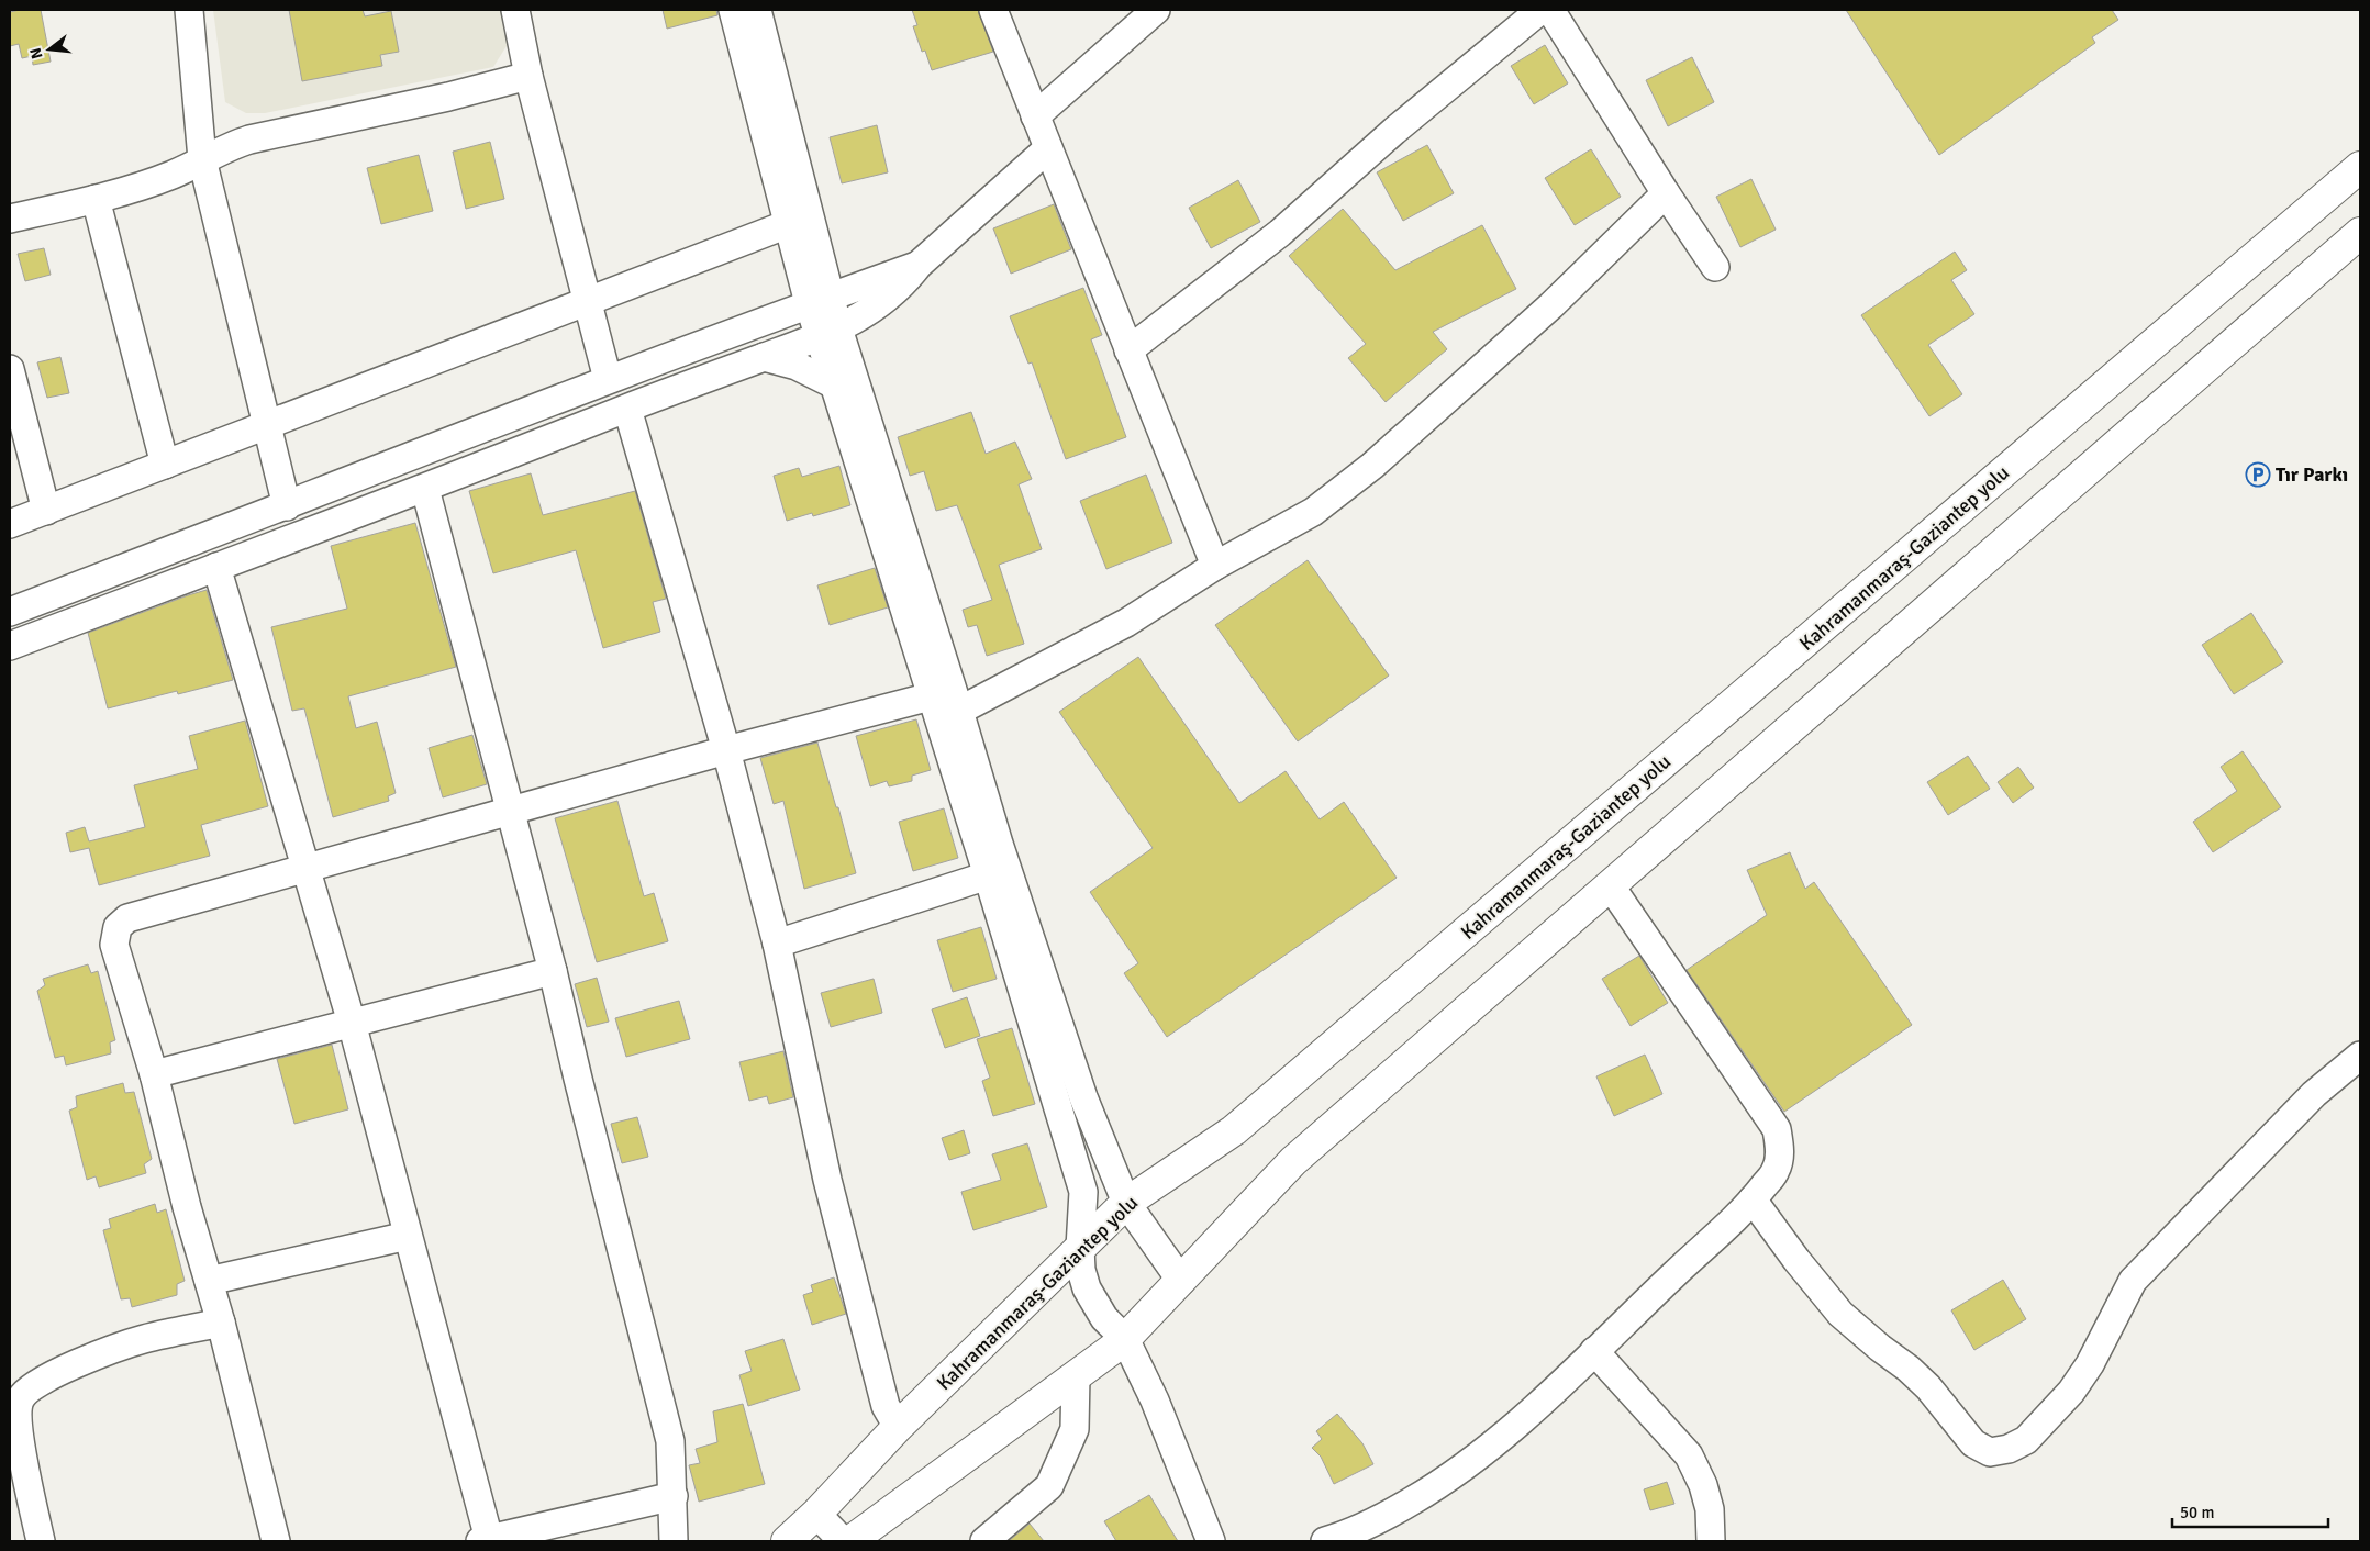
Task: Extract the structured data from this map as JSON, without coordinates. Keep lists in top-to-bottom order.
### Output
{
  "streets": {
    "highway": ["Kahramanmaraş-Gaziantep yolu"]
  },
  "places": {
    "parking": ["Tır Parkı"]
  },
  "scale_bar": "50 m",
  "north": "left"
}
